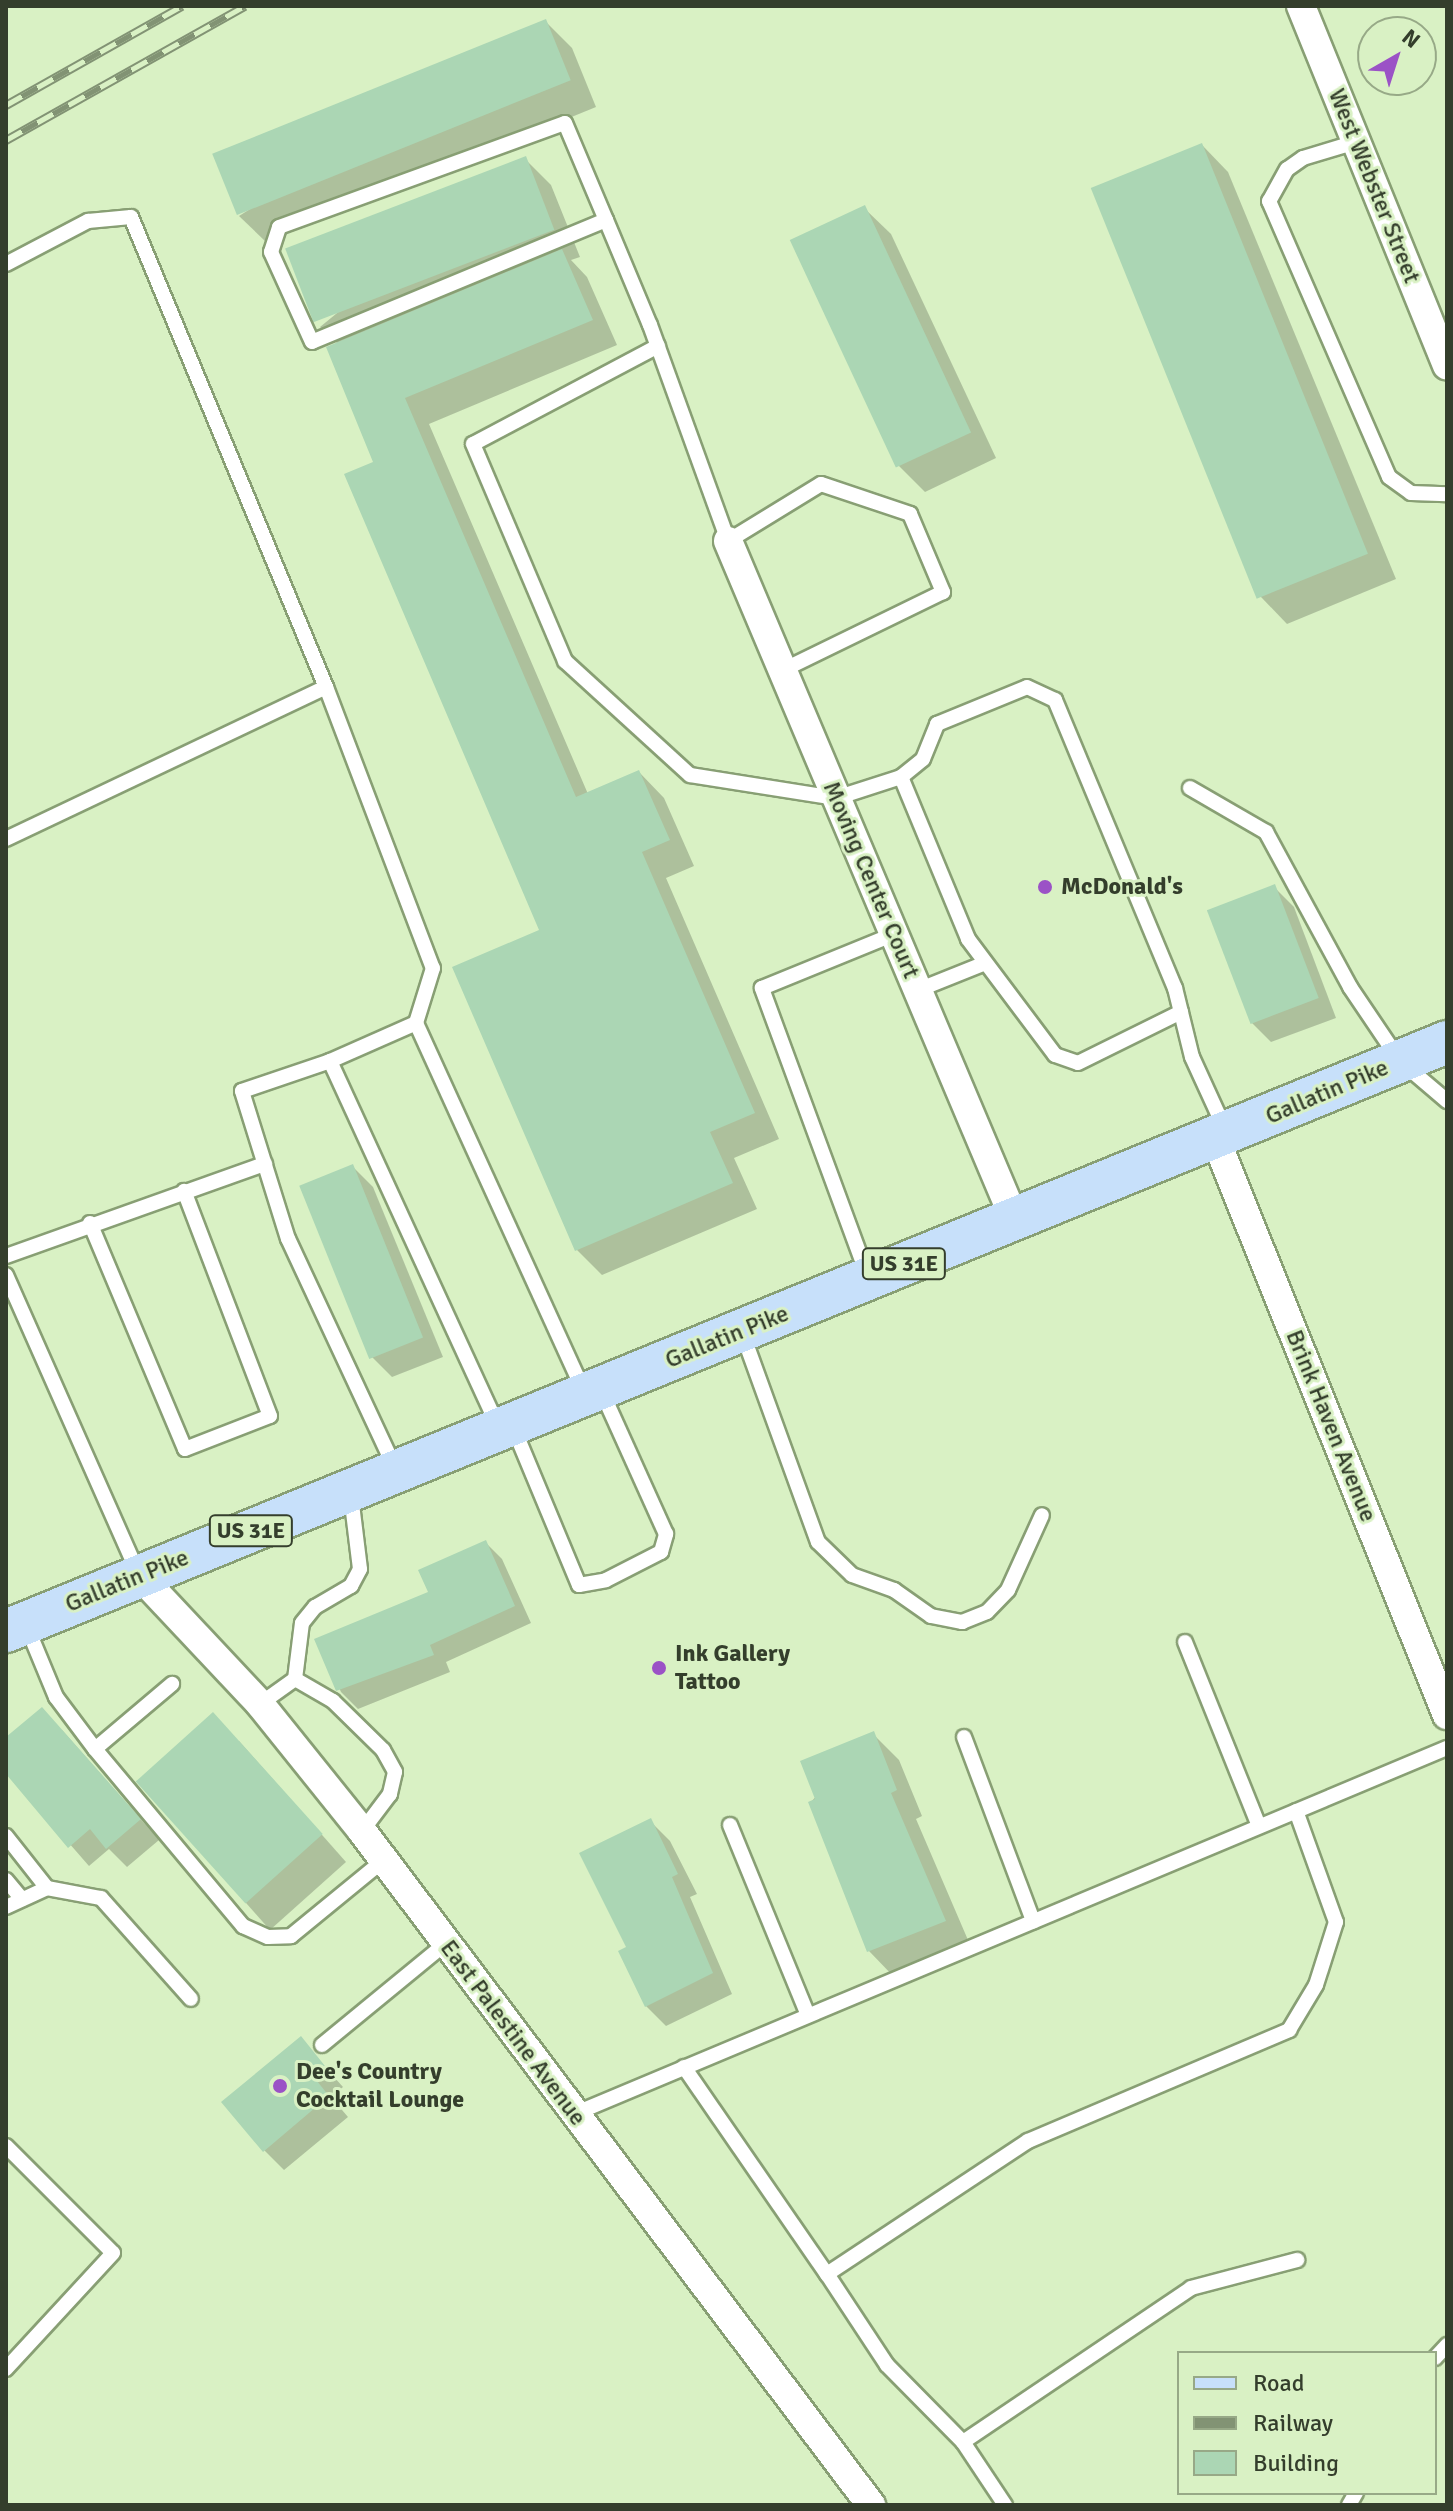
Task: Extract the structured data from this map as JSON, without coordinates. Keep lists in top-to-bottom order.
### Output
{
  "streets": {
    "main road": ["Gallatin Pike", "US 31E"],
    "street": [
      "West Webster Street",
      "Moving Center Court",
      "Brink Haven Avenue",
      "East Palestine Avenue"
    ]
  },
  "crossings": [
    ["Moving Center Court", "Gallatin Pike"],
    ["Gallatin Pike", "Brink Haven Avenue"],
    ["Gallatin Pike", "East Palestine Avenue"]
  ],
  "places": ["McDonald's", "Ink Gallery Tattoo", "Dee's Country Cocktail Lounge"],
  "legend": ["Road", "Railway", "Building"],
  "north": "top right"
}
